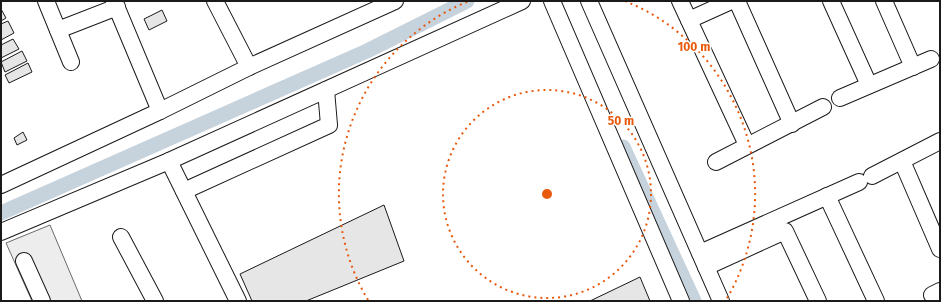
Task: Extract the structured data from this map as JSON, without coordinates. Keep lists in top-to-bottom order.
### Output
{
  "rings": ["100 m", "50 m"]
}
